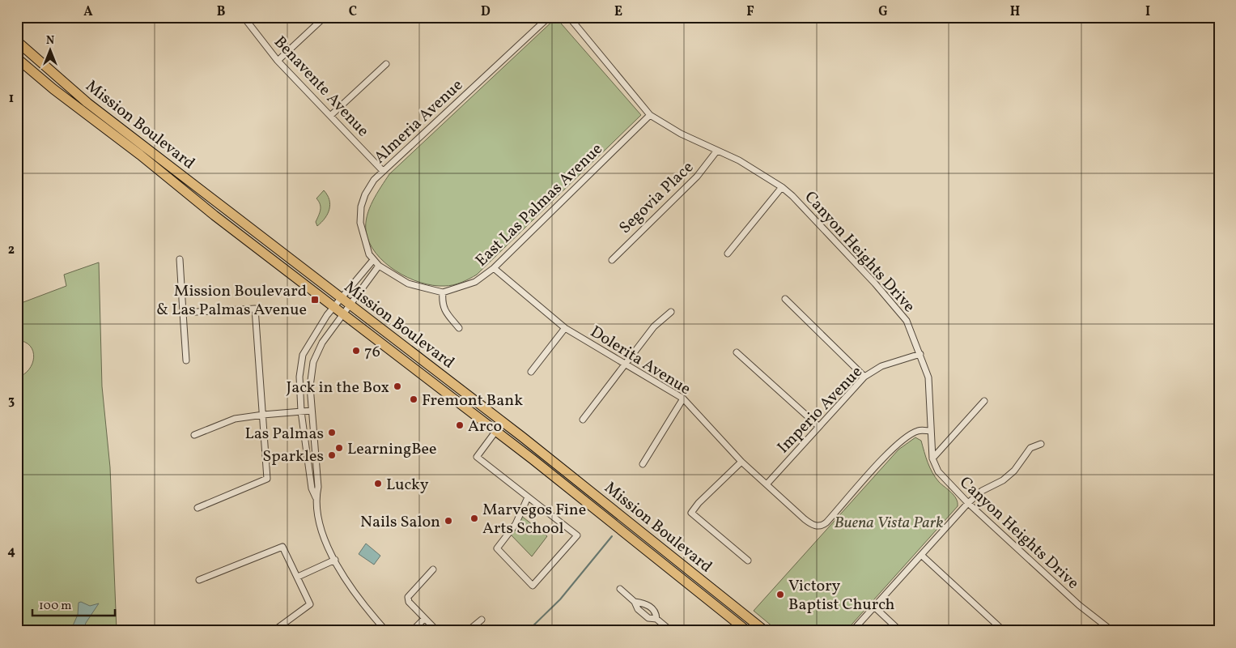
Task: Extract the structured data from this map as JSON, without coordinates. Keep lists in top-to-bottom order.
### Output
{
  "streets": {
    "main road": ["Mission Boulevard"],
    "street": [
      "Benavente Avenue",
      "Almeria Avenue",
      "Segovia Place",
      "East Las Palmas Avenue",
      "Canyon Heights Drive",
      "Dolerita Avenue",
      "Imperio Avenue"
    ]
  },
  "crossings": [
    ["Benavente Avenue", "Almeria Avenue"],
    ["Segovia Place", "Canyon Heights Drive"],
    ["East Las Palmas Avenue", "Canyon Heights Drive"],
    ["East Las Palmas Avenue", "Dolerita Avenue"],
    ["Canyon Heights Drive", "Dolerita Avenue"],
    ["Canyon Heights Drive", "Imperio Avenue"],
    ["Dolerita Avenue", "Imperio Avenue"]
  ],
  "parks": ["Buena Vista Park"],
  "places": {
    "transit": ["Mission Boulevard & Las Palmas Avenue"],
    "other": [
      "76",
      "Jack in the Box",
      "Fremont Bank",
      "Arco",
      "Las Palmas",
      "LearningBee",
      "Sparkles",
      "Lucky",
      "Marvegos Fine Arts School",
      "Nails Salon",
      "Victory Baptist Church"
    ]
  },
  "scale_bar": "100 m",
  "north": "top",
  "grid": {
    "columns": [
      "A",
      "B",
      "C",
      "D",
      "E",
      "F",
      "G",
      "H",
      "I"
    ],
    "rows": [
      "1",
      "2",
      "3",
      "4"
    ]
  }
}
